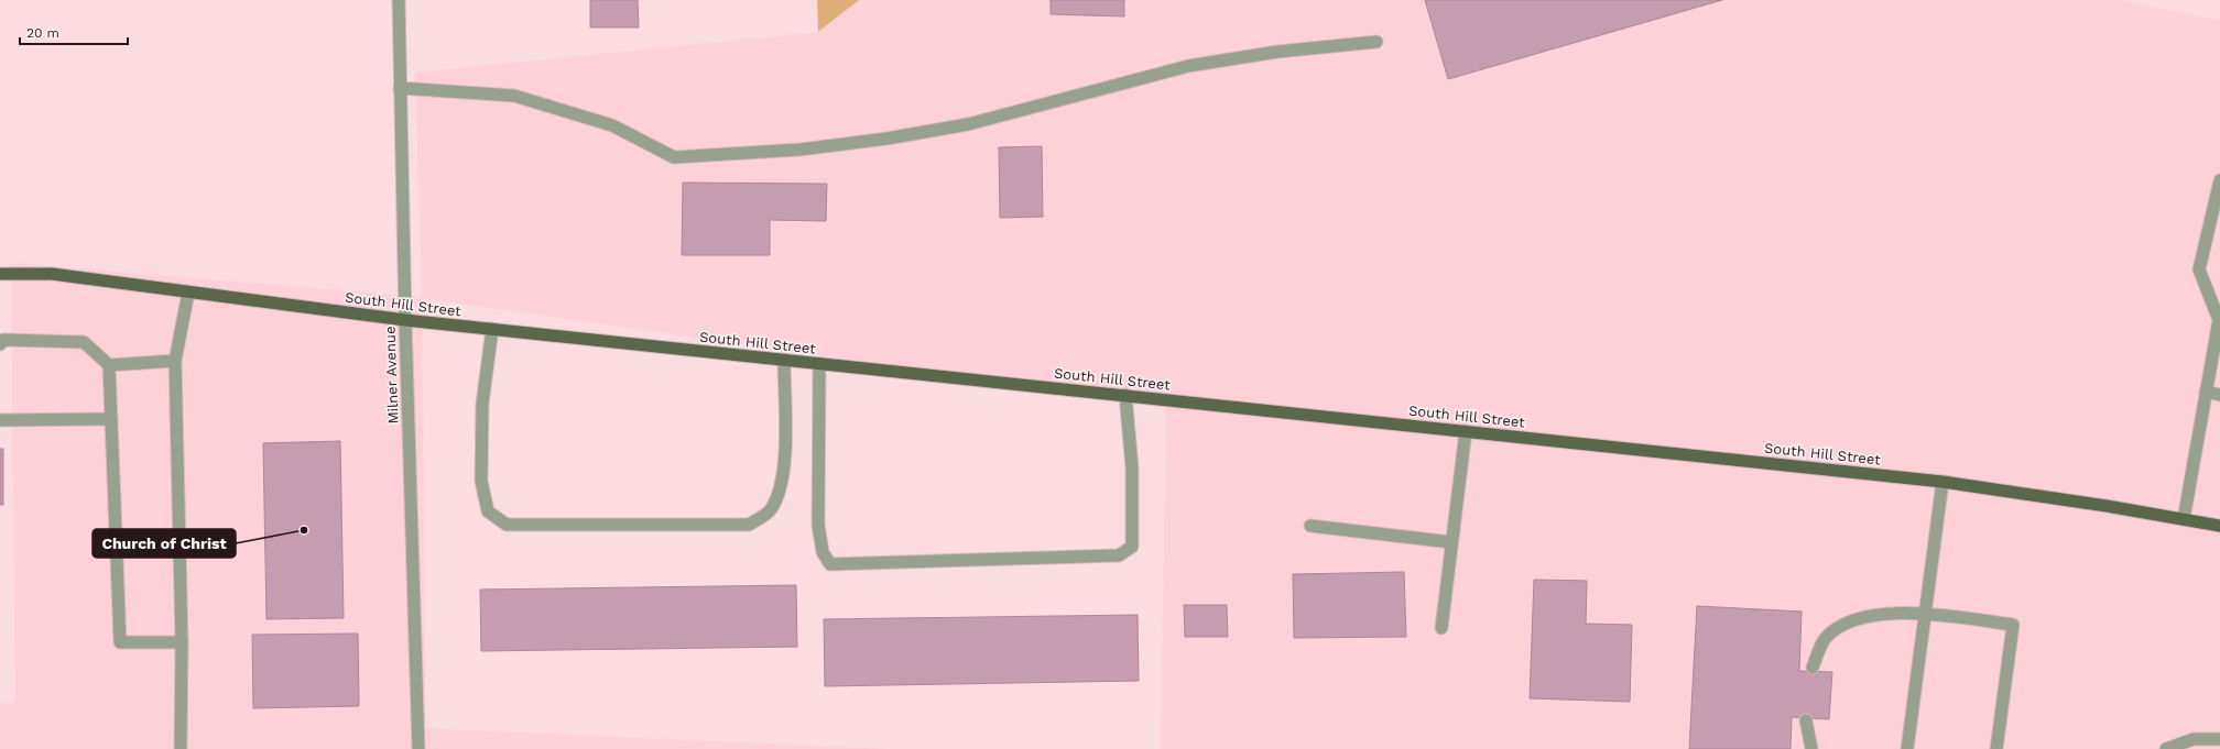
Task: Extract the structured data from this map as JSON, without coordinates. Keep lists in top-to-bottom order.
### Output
{
  "streets": {
    "main road": ["South Hill Street"],
    "street": ["Milner Avenue"]
  },
  "crossings": [
    ["South Hill Street", "Milner Avenue"]
  ],
  "places": ["Church of Christ"],
  "scale_bar": "20 m"
}
